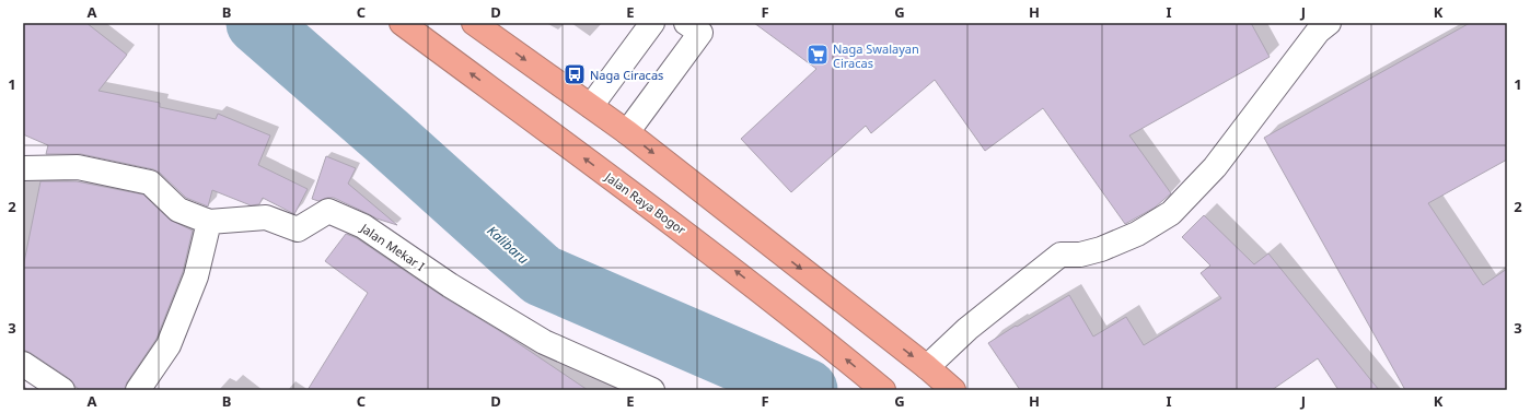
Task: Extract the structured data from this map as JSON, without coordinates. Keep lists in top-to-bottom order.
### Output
{
  "streets": {
    "highway": ["Jalan Raya Bogor"],
    "street": ["Jalan Mekar I"]
  },
  "water": ["Kalibaru"],
  "places": {
    "supermarket": ["Naga Swalayan Ciracas"],
    "bus stop": ["Naga Ciracas"]
  },
  "grid": {
    "columns": [
      "A",
      "B",
      "C",
      "D",
      "E",
      "F",
      "G",
      "H",
      "I",
      "J",
      "K"
    ],
    "rows": ["1", "2", "3"]
  }
}
